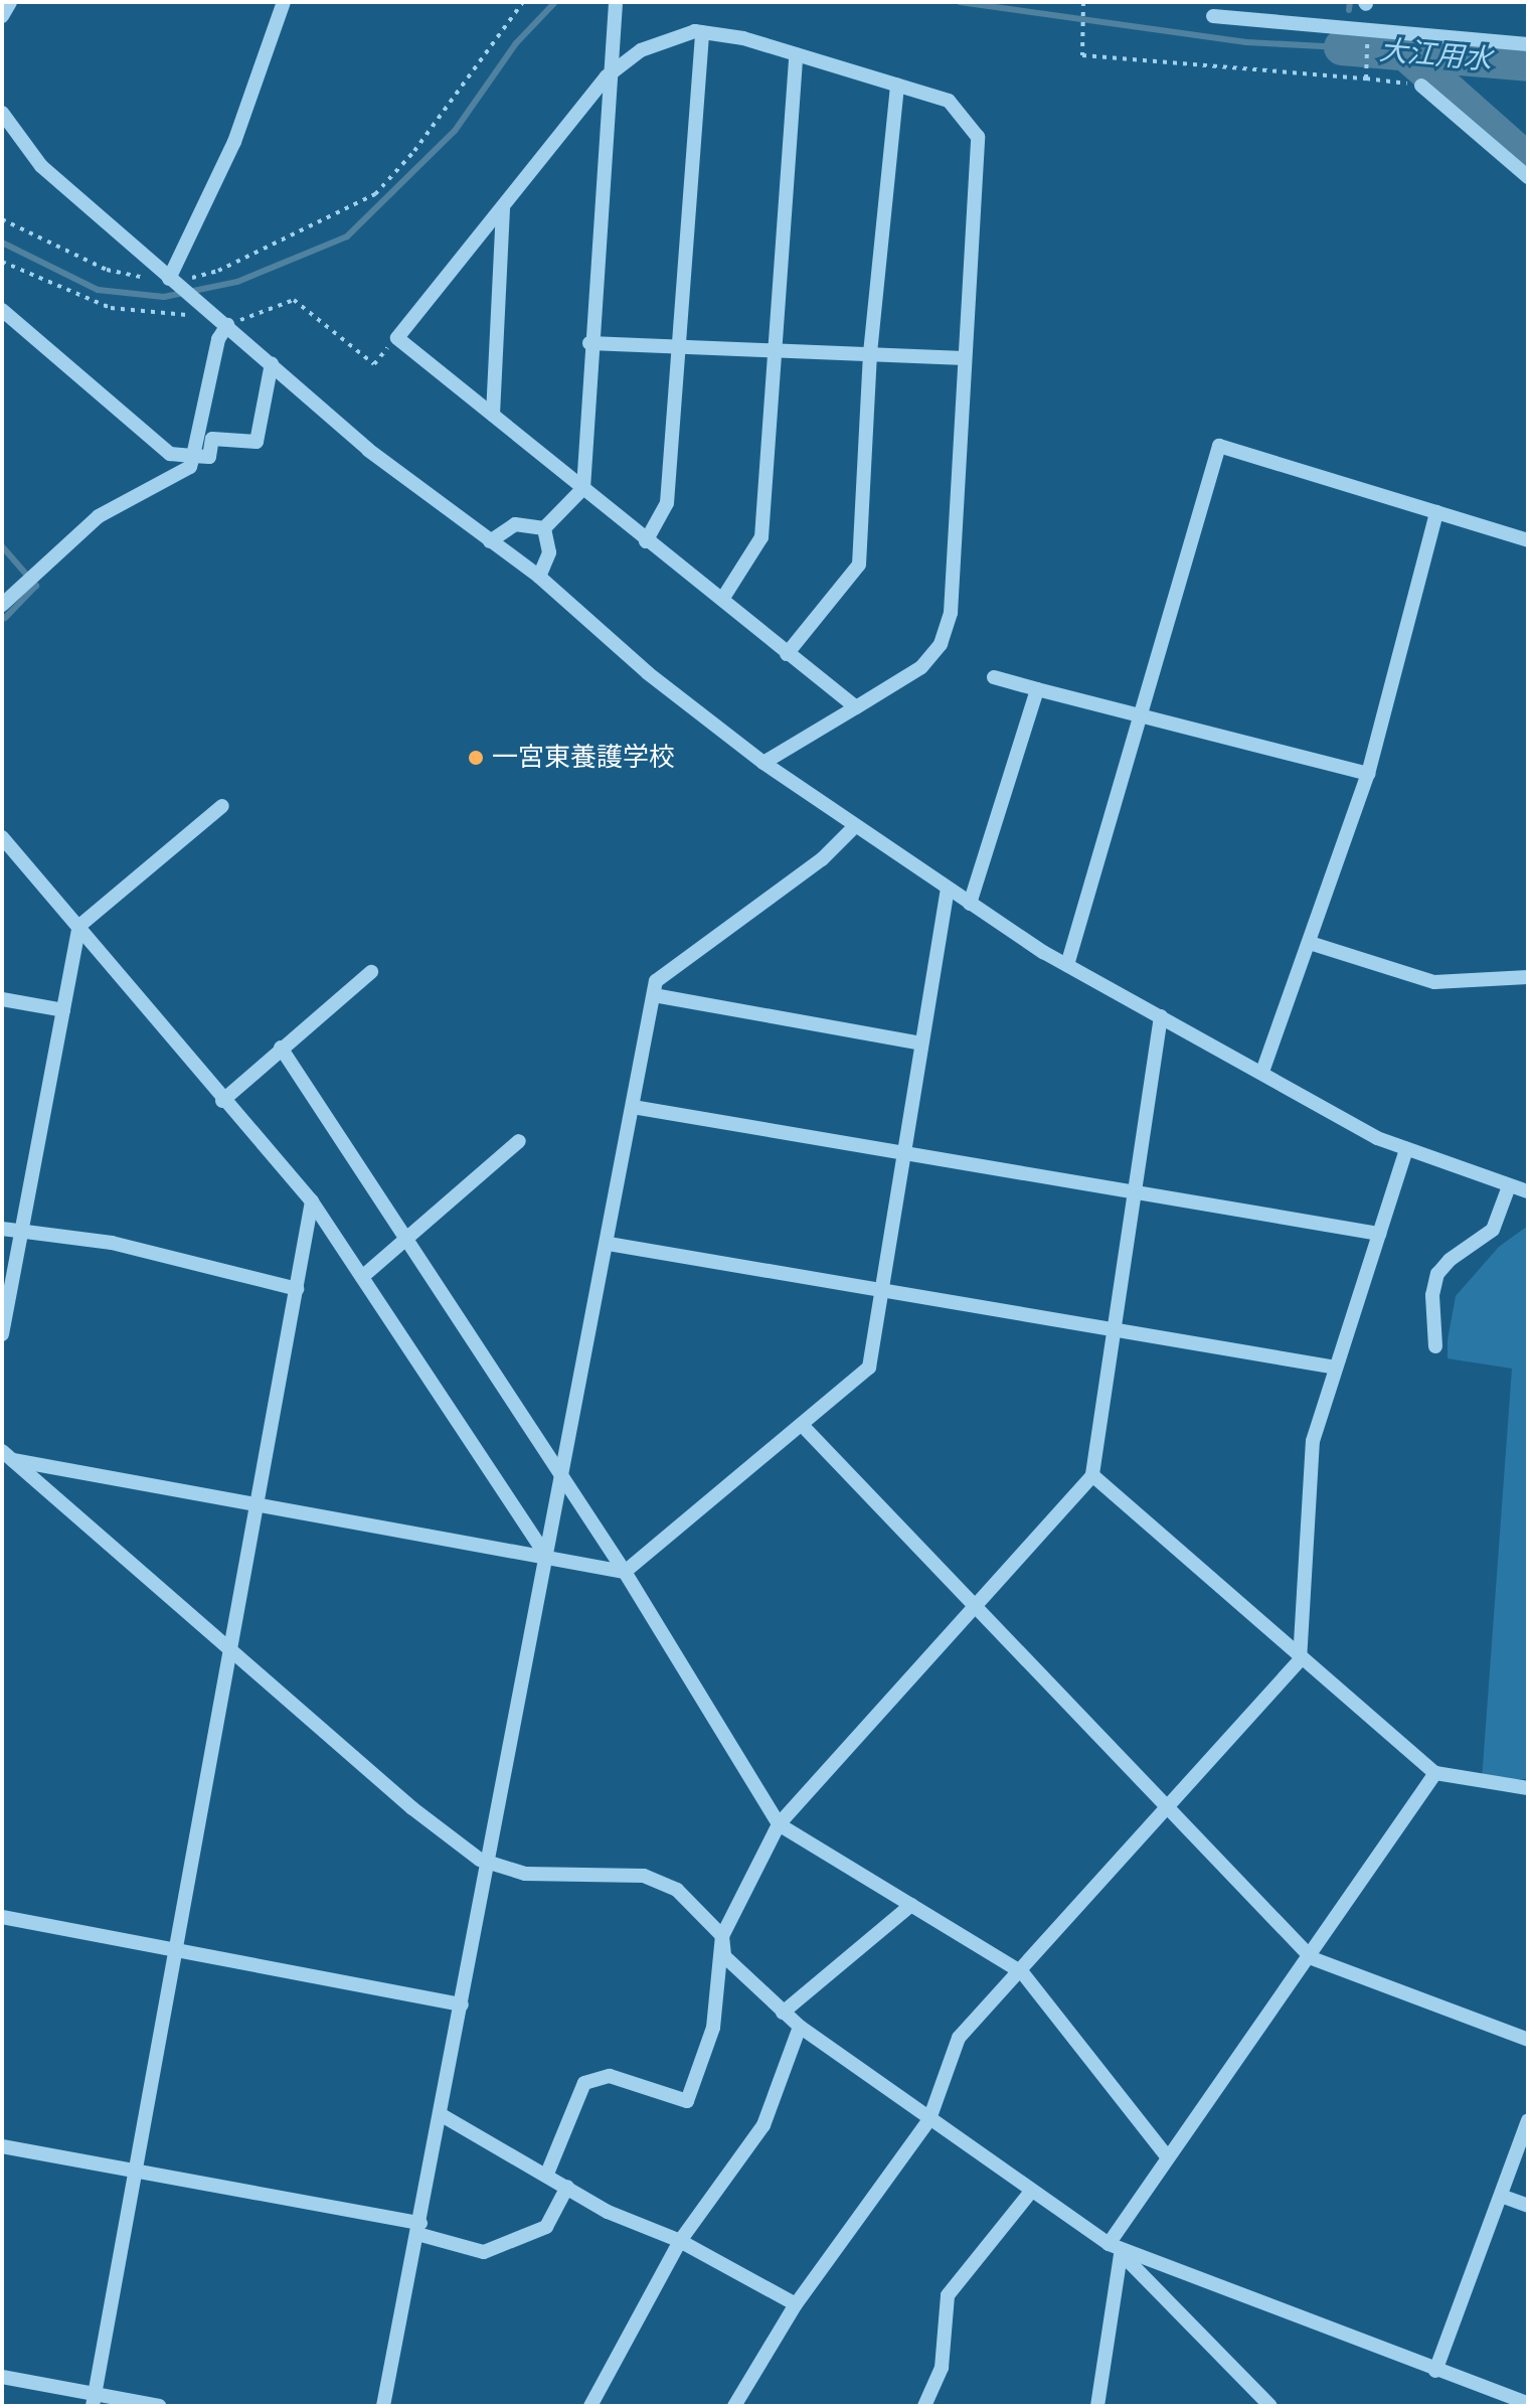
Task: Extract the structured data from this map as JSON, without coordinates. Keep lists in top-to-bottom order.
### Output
{
  "water": ["大江用水"],
  "places": ["一宮東養護学校"]
}
